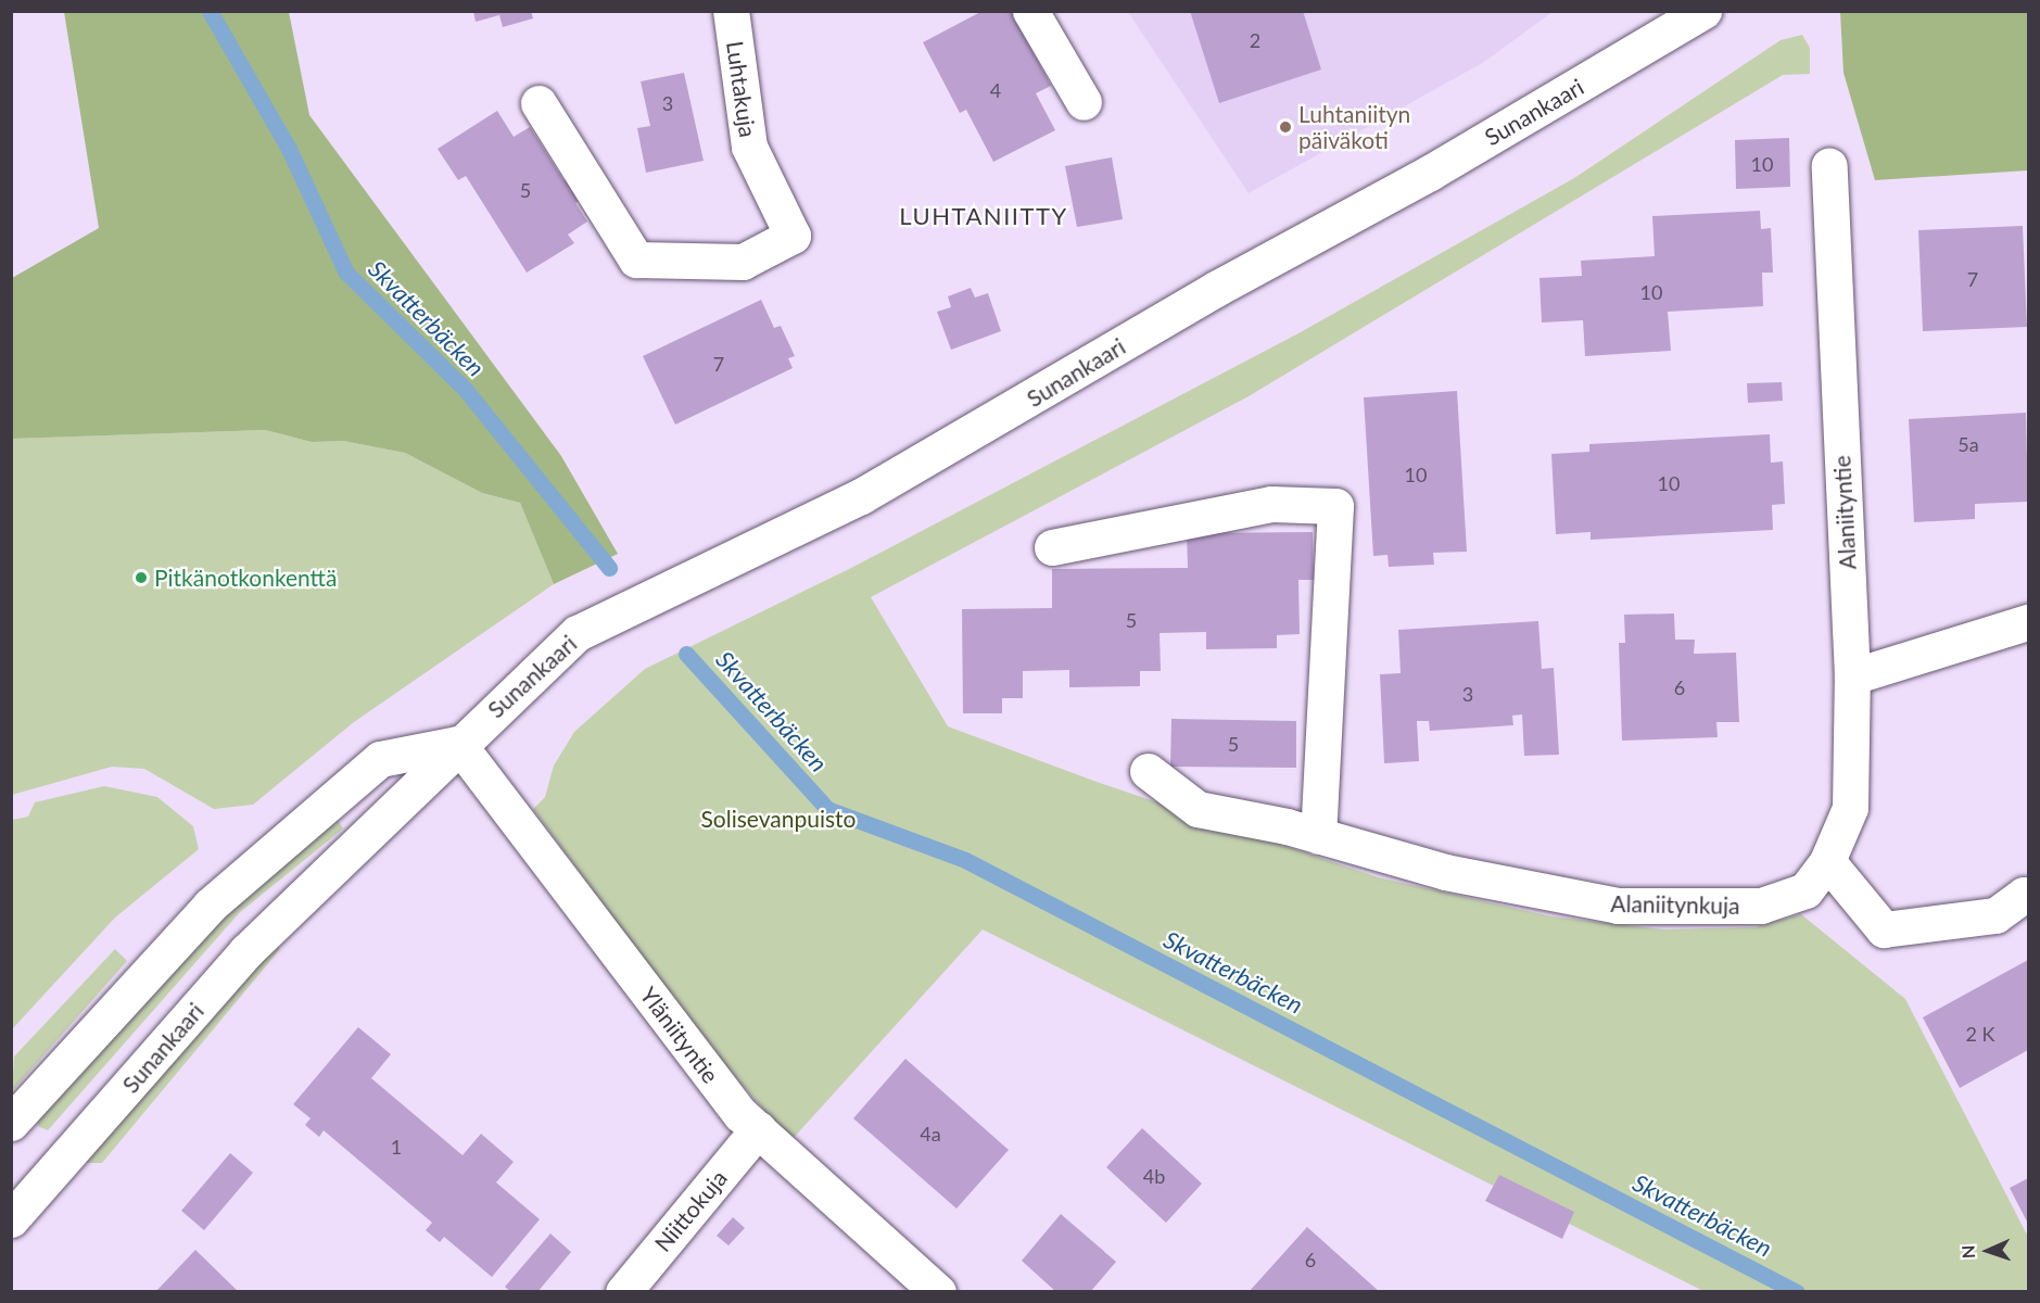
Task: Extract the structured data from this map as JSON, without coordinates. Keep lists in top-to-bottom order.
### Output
{
  "streets": {
    "street": [
      "Luhtakuja",
      "Sunankaari",
      "Alaniityntie",
      "Alaniitynkuja",
      "Yläniityntie",
      "Niittokuja"
    ]
  },
  "crossings": [
    ["Sunankaari", "Yläniityntie"],
    ["Alaniityntie", "Alaniitynkuja"],
    ["Yläniityntie", "Niittokuja"]
  ],
  "districts": ["LUHTANIITTY"],
  "water": ["Skvatterbäcken"],
  "parks": ["Solisevanpuisto"],
  "places": ["Luhtaniityn päiväkoti", "Pitkänotkonkenttä"],
  "house_numbers": [
    "2",
    "4",
    "3",
    "10",
    "5",
    "7",
    "10",
    "7",
    "5a",
    "10",
    "10",
    "5",
    "6",
    "3",
    "5",
    "2 K",
    "4a",
    "1",
    "4b",
    "6"
  ],
  "north": "left"
}
